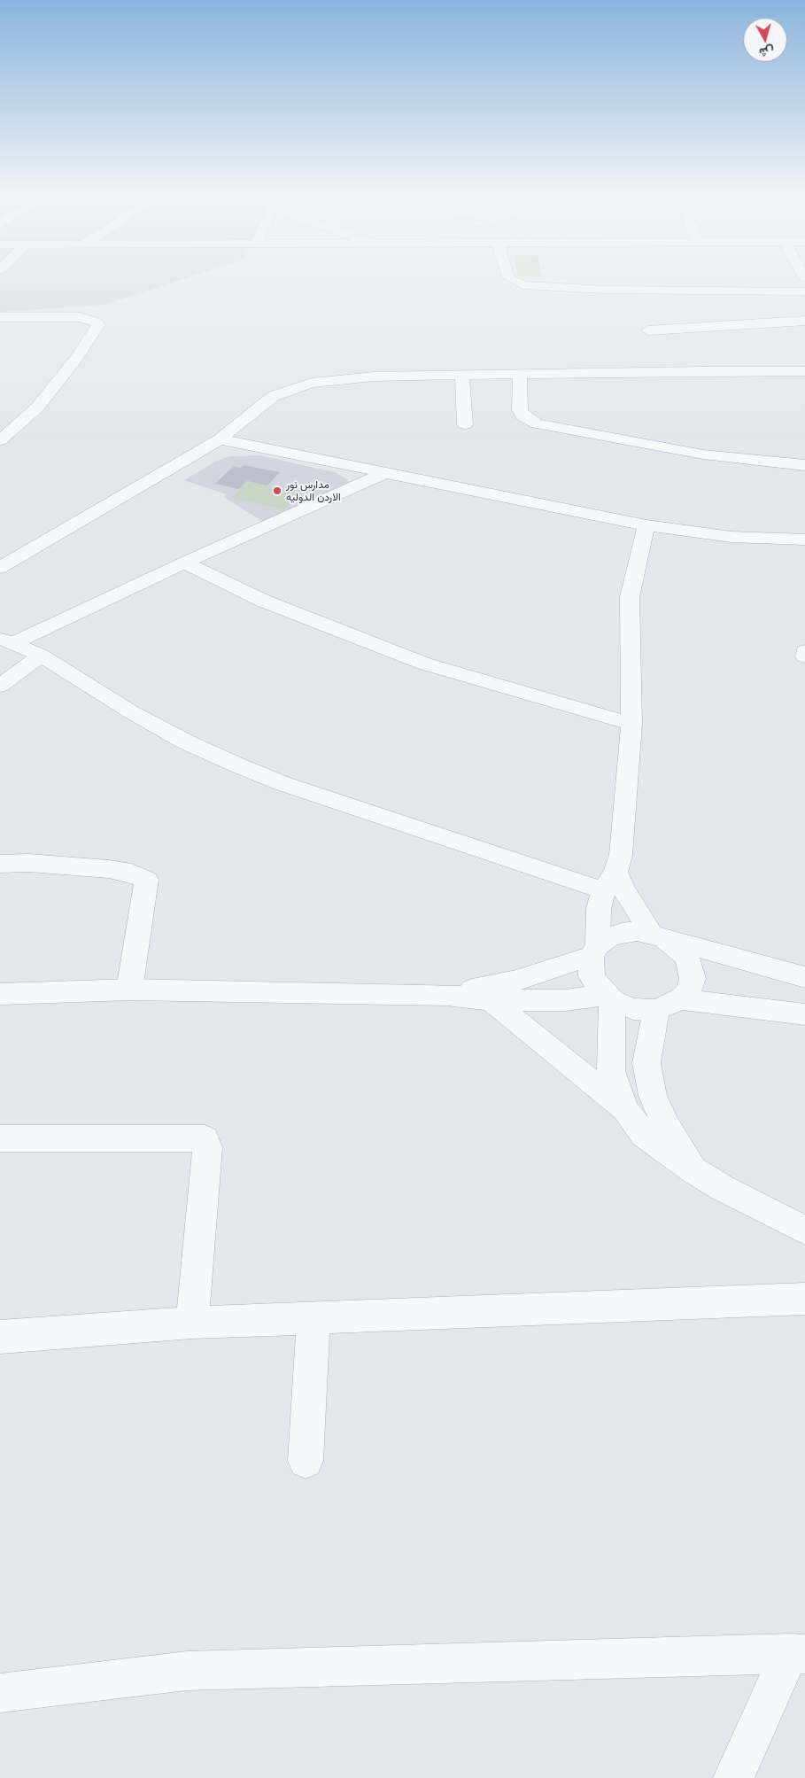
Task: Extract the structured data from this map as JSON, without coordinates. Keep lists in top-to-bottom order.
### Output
{
  "places": ["مدارس نور الاردن الدوليه"],
  "north": "bottom"
}
